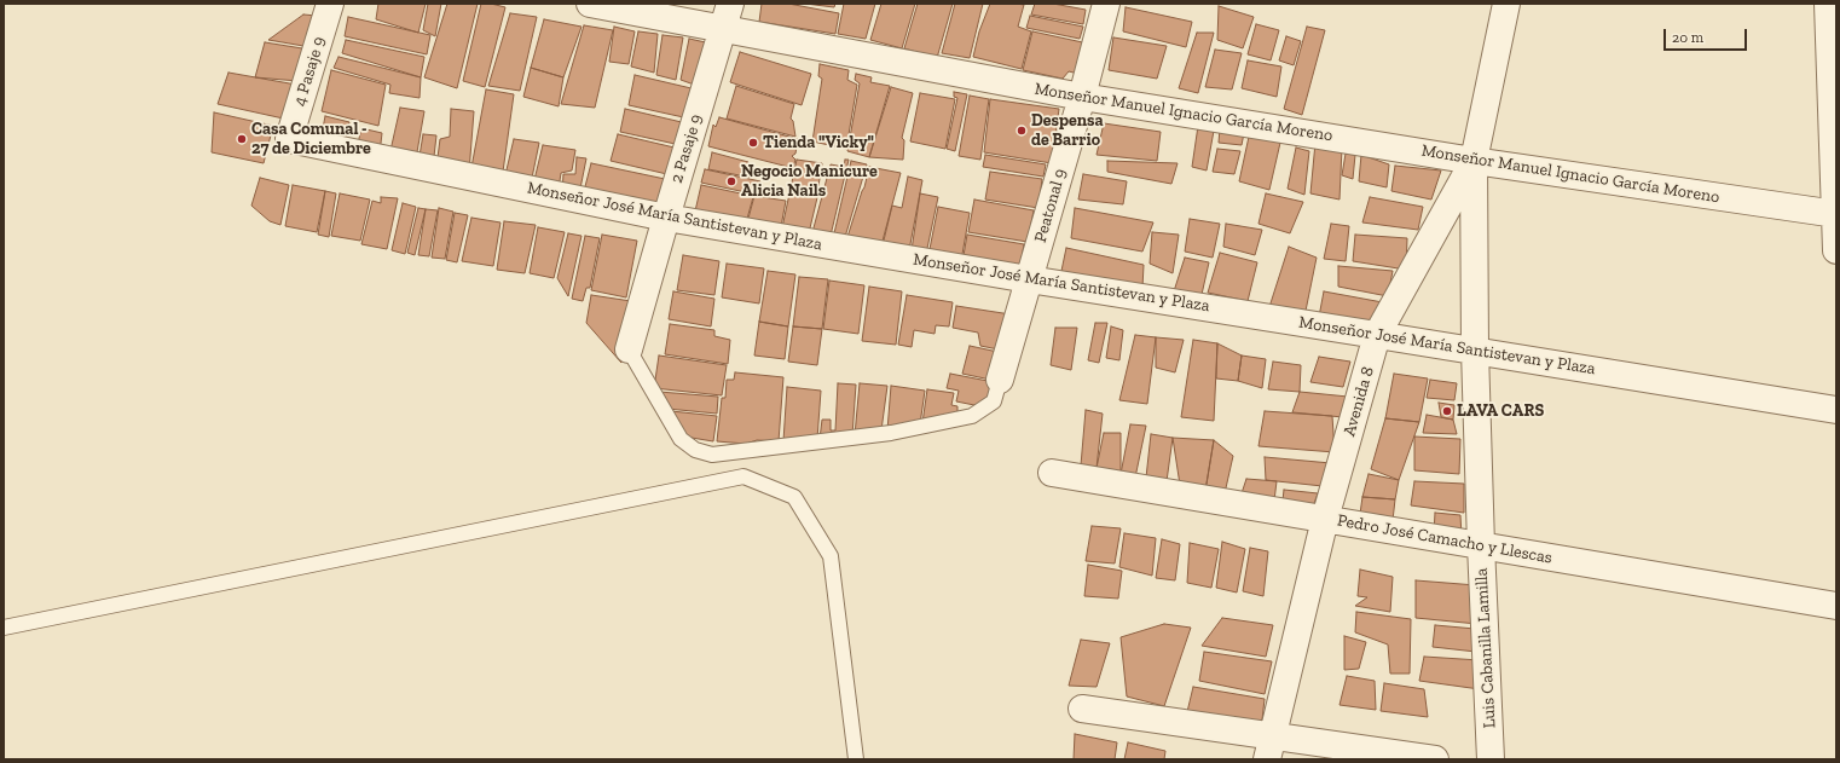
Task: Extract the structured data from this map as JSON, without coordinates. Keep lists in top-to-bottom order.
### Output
{
  "streets": {
    "street": [
      "4 Pasaje 9",
      "Monseñor Manuel Ignacio García Moreno",
      "2 Pasaje 9",
      "Peatonal 9",
      "Monseñor José María Santistevan y Plaza",
      "Avenida 8",
      "Pedro José Camacho y Llescas",
      "Luis Cabanilla Lamilla"
    ]
  },
  "crossings": [
    ["4 Pasaje 9", "Monseñor José María Santistevan y Plaza"],
    ["Monseñor Manuel Ignacio García Moreno", "2 Pasaje 9"],
    ["Monseñor Manuel Ignacio García Moreno", "Peatonal 9"],
    ["Monseñor Manuel Ignacio García Moreno", "Avenida 8"],
    ["Monseñor Manuel Ignacio García Moreno", "Luis Cabanilla Lamilla"],
    ["2 Pasaje 9", "Monseñor José María Santistevan y Plaza"],
    ["Peatonal 9", "Monseñor José María Santistevan y Plaza"],
    ["Monseñor José María Santistevan y Plaza", "Avenida 8"],
    ["Monseñor José María Santistevan y Plaza", "Luis Cabanilla Lamilla"],
    ["Avenida 8", "Pedro José Camacho y Llescas"],
    ["Avenida 8", "Luis Cabanilla Lamilla"],
    ["Pedro José Camacho y Llescas", "Luis Cabanilla Lamilla"]
  ],
  "places": [
    "Despensa de Barrio",
    "Casa Comunal - 27 de Diciembre",
    "Tienda \"Vicky\"",
    "Negocio Manicure Alicia Nails",
    "LAVA CARS"
  ],
  "scale_bar": "20 m"
}
